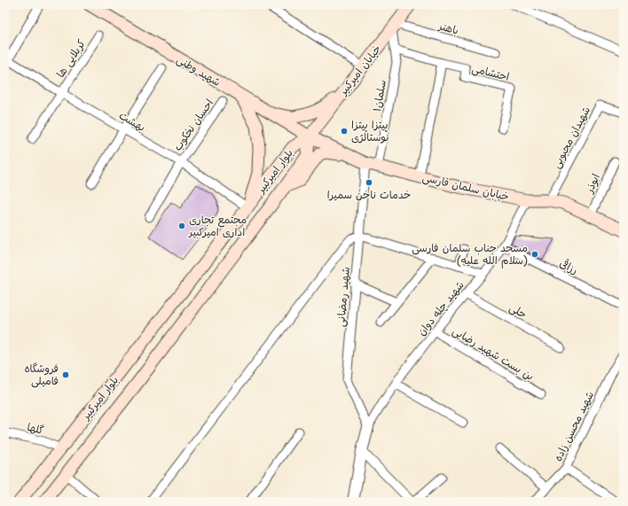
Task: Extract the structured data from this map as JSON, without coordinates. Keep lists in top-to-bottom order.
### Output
{
  "streets": {
    "main road": [
      "خیابان امیرکبیر",
      "شهید وطنی",
      "بلوار امیرکبیر",
      "خیابان سلمان فارسی"
    ],
    "street": [
      "باهنر",
      "کربلایی ها",
      "احتشامی",
      "سلمان۱",
      "بهشت",
      "احسان نخکوب",
      "شهیدان محبوبی",
      "ابوذر",
      "رزاقی",
      "شهید رمضانی",
      "شهید چله دوان",
      "حلی",
      "بن بست شهید رضایی",
      "شهید محسن زاده",
      "گلها"
    ]
  },
  "crossings": [
    ["باهنر", "خیابان امیرکبیر"],
    ["باهنر", "سلمان۱"],
    ["کربلایی ها", "بهشت"],
    ["خیابان امیرکبیر", "شهید وطنی"],
    ["خیابان امیرکبیر", "سلمان۱"],
    ["خیابان امیرکبیر", "بلوار امیرکبیر"],
    ["خیابان امیرکبیر", "خیابان سلمان فارسی"],
    ["شهید وطنی", "بلوار امیرکبیر"],
    ["شهید وطنی", "خیابان سلمان فارسی"],
    ["احتشامی", "سلمان۱"],
    ["سلمان۱", "خیابان سلمان فارسی"],
    ["بهشت", "احسان نخکوب"],
    ["بهشت", "بلوار امیرکبیر"],
    ["شهیدان محبوبی", "خیابان سلمان فارسی"],
    ["بلوار امیرکبیر", "خیابان سلمان فارسی"],
    ["بلوار امیرکبیر", "گلها"],
    ["ابوذر", "خیابان سلمان فارسی"],
    ["خیابان سلمان فارسی", "شهید رمضانی"],
    ["خیابان سلمان فارسی", "شهید چله دوان"],
    ["رزاقی", "شهید چله دوان"],
    ["شهید رمضانی", "شهید چله دوان"],
    ["شهید چله دوان", "حلی"],
    ["شهید چله دوان", "بن بست شهید رضایی"]
  ],
  "places": [
    "پیتزا پیتزا نوستالژی",
    "خدمات ناخن سمیرا",
    "مجتمع تجاری اداری امیرکبیر",
    "مسجد جناب سلمان فارسی (سلام الله علیه)",
    "فروشگاه فامیلی"
  ]
}
